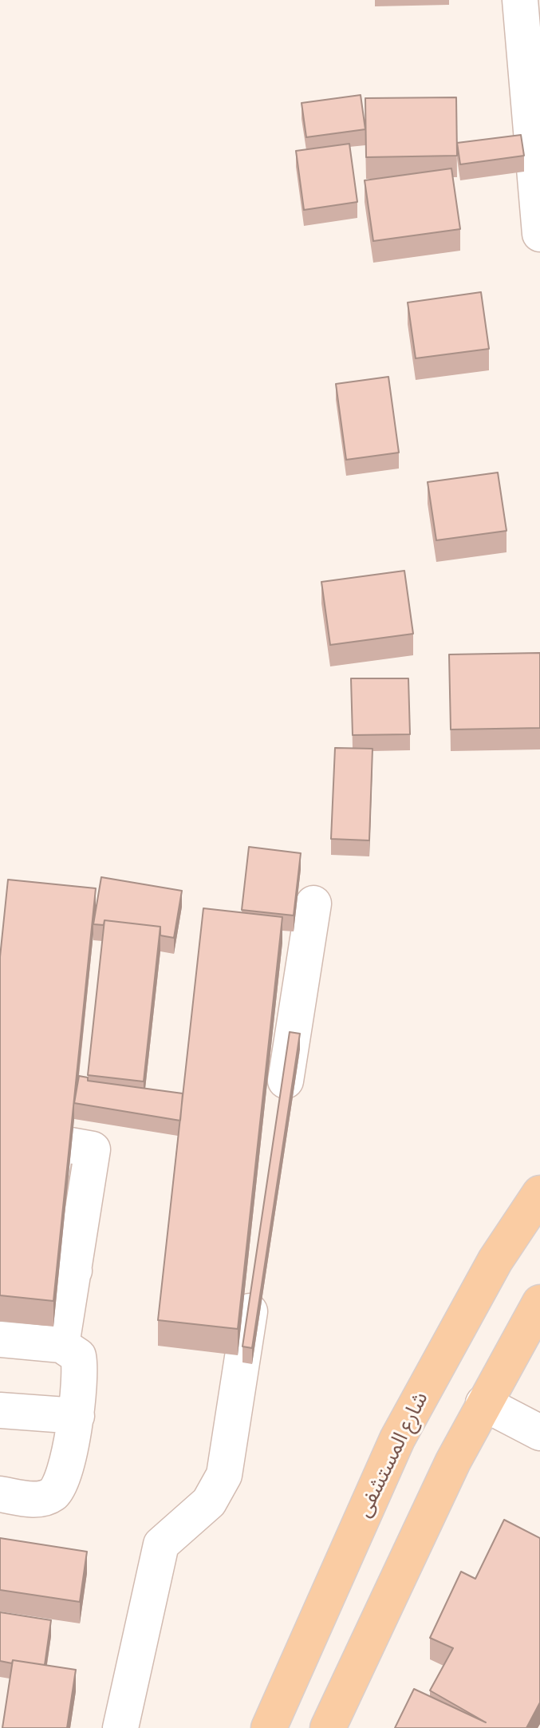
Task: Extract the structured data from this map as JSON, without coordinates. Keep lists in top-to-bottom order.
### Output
{
  "streets": {
    "main road": ["شارع المستشفى"]
  }
}
